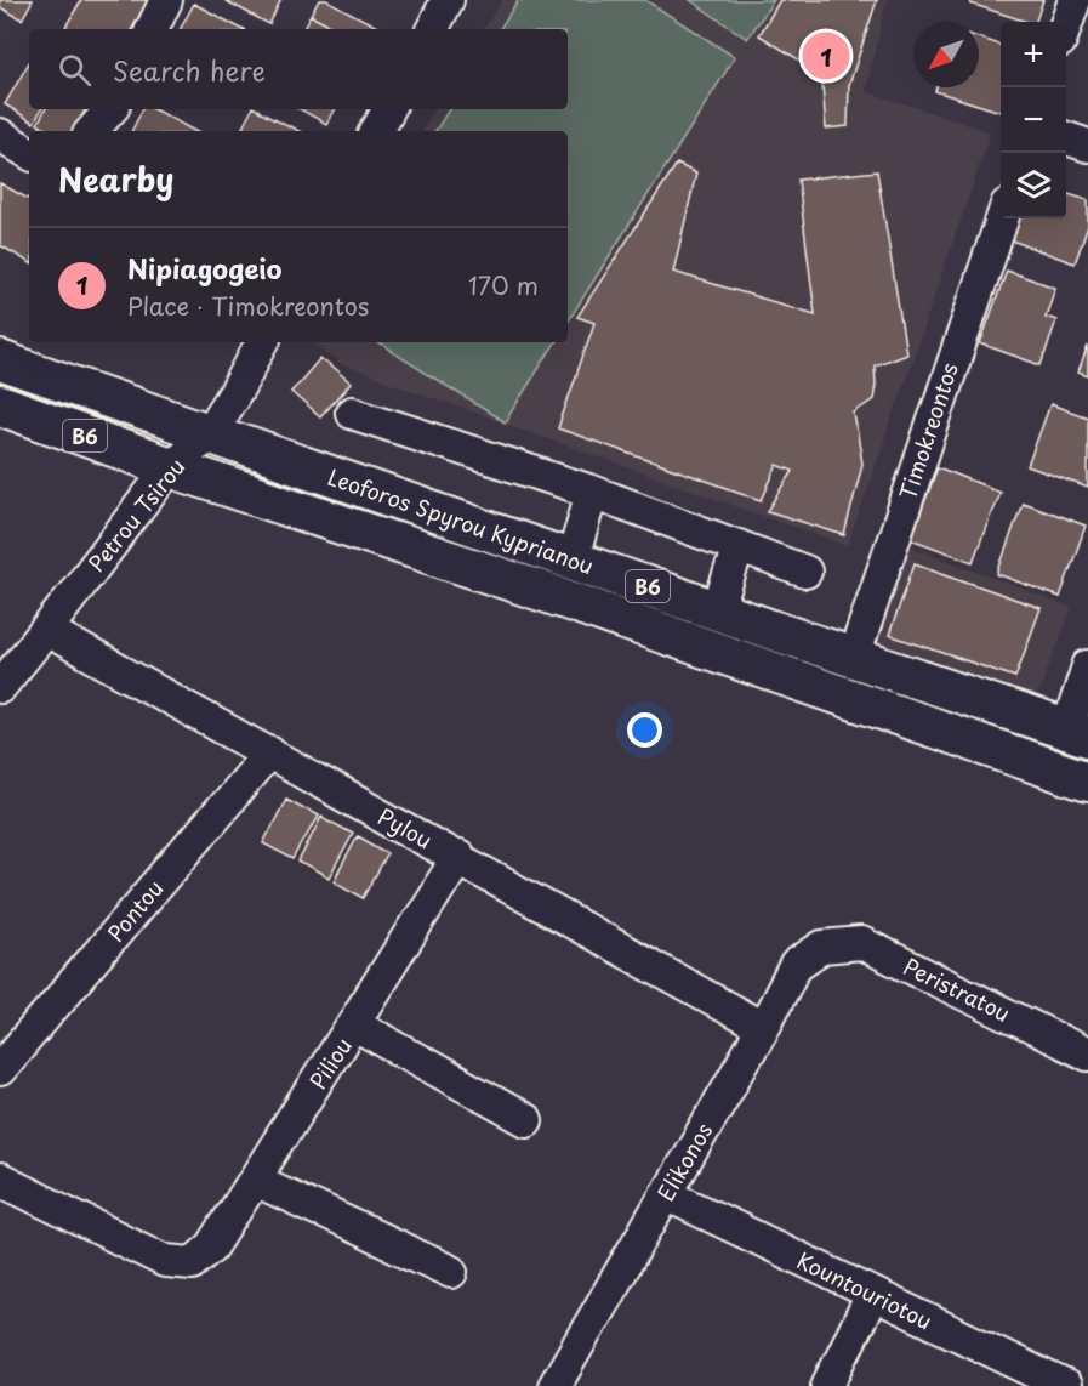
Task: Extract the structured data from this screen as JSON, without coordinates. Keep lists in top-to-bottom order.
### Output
{
  "streets": {
    "main road": ["B6", "Leoforos Spyrou Kyprianou"],
    "street": [
      "Timokreontos",
      "Petrou Tsirou",
      "Pylou",
      "Pontou",
      "Peristratou",
      "Piliou",
      "Elikonos",
      "Kountouriotou"
    ]
  },
  "crossings": [
    ["Timokreontos", "Leoforos Spyrou Kyprianou"],
    ["Petrou Tsirou", "Leoforos Spyrou Kyprianou"],
    ["Petrou Tsirou", "Pylou"],
    ["Pylou", "Pontou"],
    ["Pylou", "Piliou"],
    ["Pylou", "Elikonos"],
    ["Peristratou", "Elikonos"],
    ["Elikonos", "Kountouriotou"]
  ],
  "north": "bottom left",
  "page": {
    "map_buttons": ["+", "−"],
    "pins": "1",
    "search": "Search here",
    "heading": "Nearby",
    "list": [
      {
        "mark": "1",
        "name": "Nipiagogeio",
        "note": "Place · Timokreontos",
        "value": "170 m"
      }
    ]
  }
}
